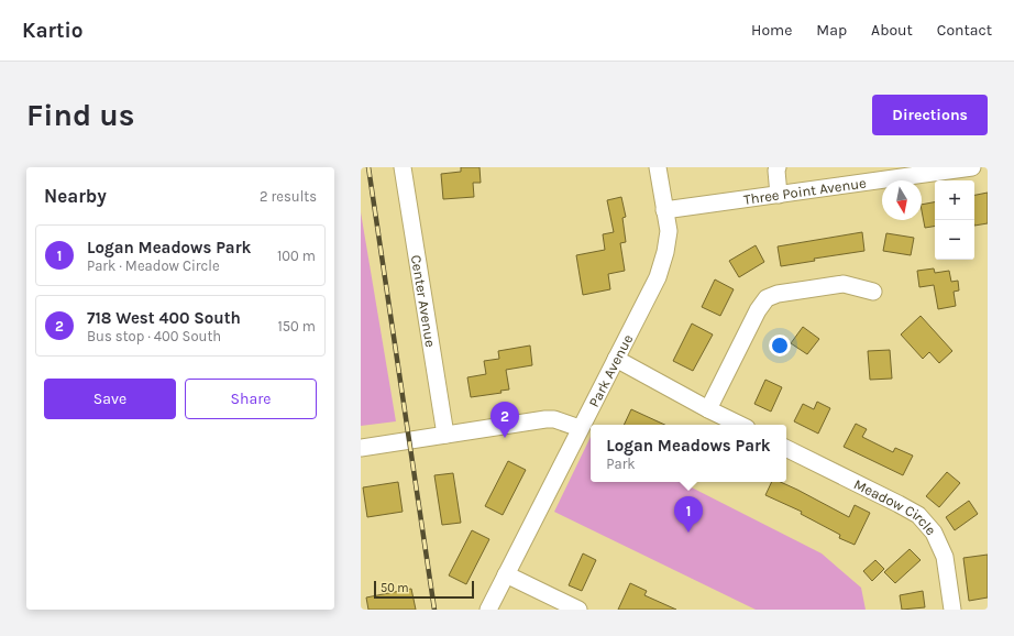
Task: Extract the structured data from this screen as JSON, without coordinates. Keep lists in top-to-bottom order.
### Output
{
  "streets": {
    "street": [
      "Three Point Avenue",
      "Center Avenue",
      "Park Avenue",
      "Meadow Circle"
    ]
  },
  "crossings": [
    ["Three Point Avenue", "Park Avenue"]
  ],
  "scale_bar": "50 m",
  "north": "bottom",
  "page": {
    "header": "Kartio",
    "nav": [
      "Home",
      "Map",
      "About",
      "Contact"
    ],
    "buttons": [
      "Directions",
      ["Save", "Share"]
    ],
    "title": "Find us",
    "heading": ["Nearby", "2 results"],
    "map_buttons": ["+", "−"],
    "list": [
      {
        "mark": "1",
        "name": "Logan Meadows Park",
        "note": "Park · Meadow Circle",
        "value": "100 m"
      },
      {
        "mark": "2",
        "name": "718 West 400 South",
        "note": "Bus stop · 400 South",
        "value": "150 m"
      }
    ],
    "pins": ["2", "1"],
    "popup": ["Logan Meadows Park", "Park"],
    "scale": "50 m"
  }
}
